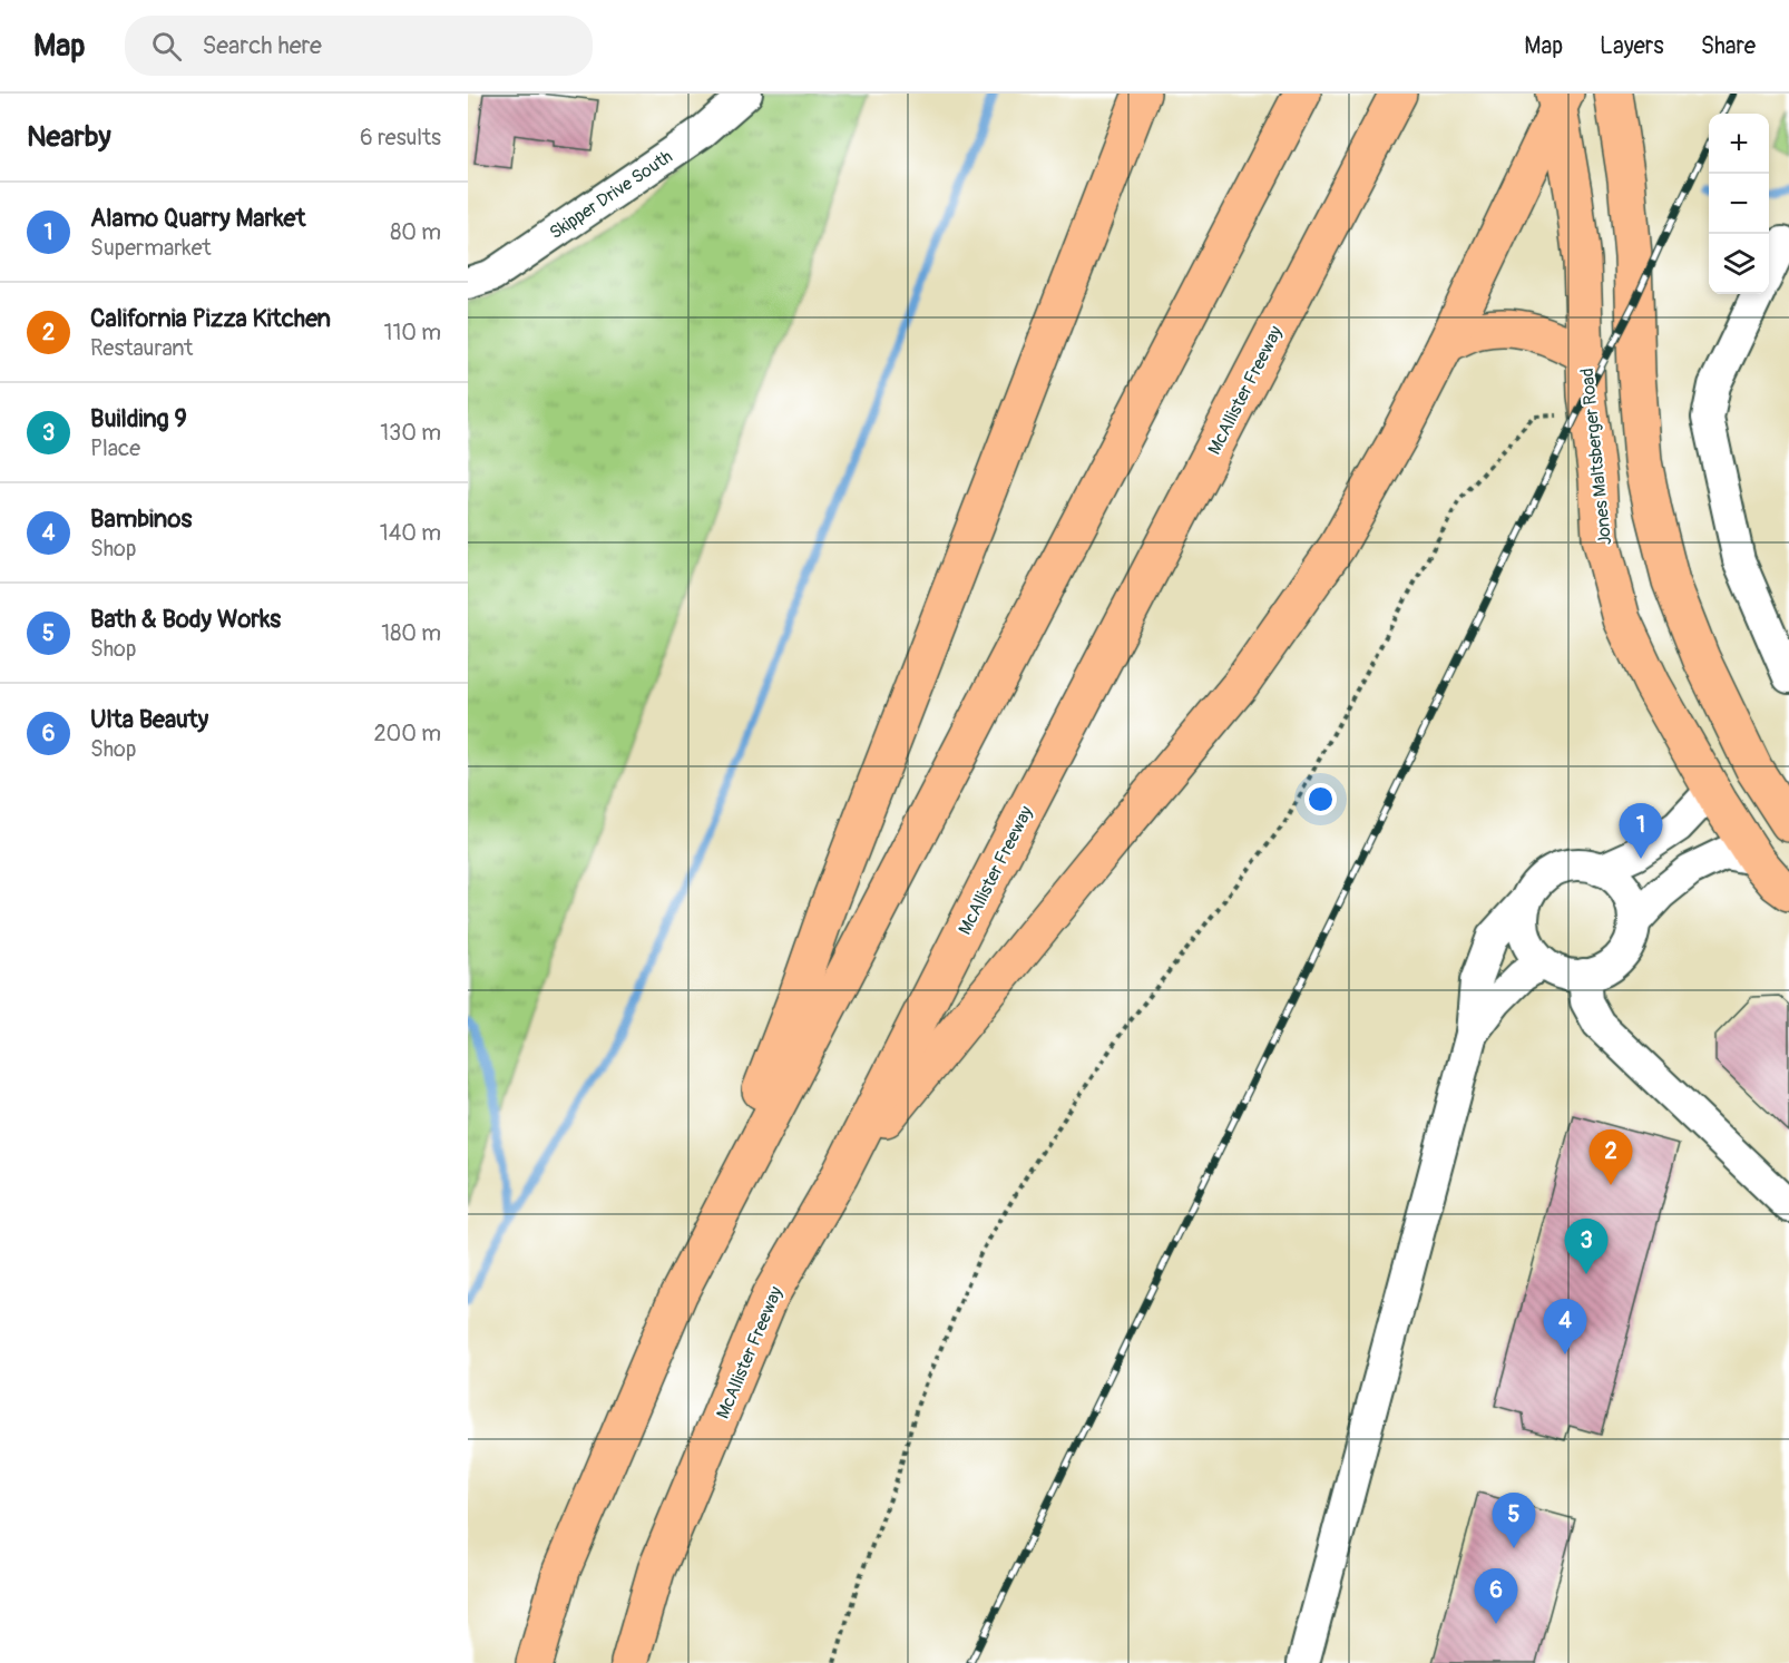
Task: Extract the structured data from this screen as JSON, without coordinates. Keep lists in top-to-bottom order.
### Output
{
  "streets": {
    "main road": ["McAllister Freeway", "Jones Maltsberger Road"],
    "street": ["Skipper Drive South"]
  },
  "page": {
    "header": "Map",
    "search": "Search here",
    "nav": ["Map", "Layers", "Share"],
    "heading": ["Nearby", "6 results"],
    "map_buttons": ["+", "−"],
    "list": [
      {
        "mark": "1",
        "name": "Alamo Quarry Market",
        "note": "Supermarket",
        "value": "80 m"
      },
      {
        "mark": "2",
        "name": "California Pizza Kitchen",
        "note": "Restaurant",
        "value": "110 m"
      },
      {
        "mark": "3",
        "name": "Building 9",
        "note": "Place",
        "value": "130 m"
      },
      {
        "mark": "4",
        "name": "Bambinos",
        "note": "Shop",
        "value": "140 m"
      },
      {
        "mark": "5",
        "name": "Bath & Body Works",
        "note": "Shop",
        "value": "180 m"
      },
      {
        "mark": "6",
        "name": "Ulta Beauty",
        "note": "Shop",
        "value": "200 m"
      }
    ],
    "pins": [
      "1",
      "2",
      "3",
      "4",
      "5",
      "6"
    ]
  }
}
